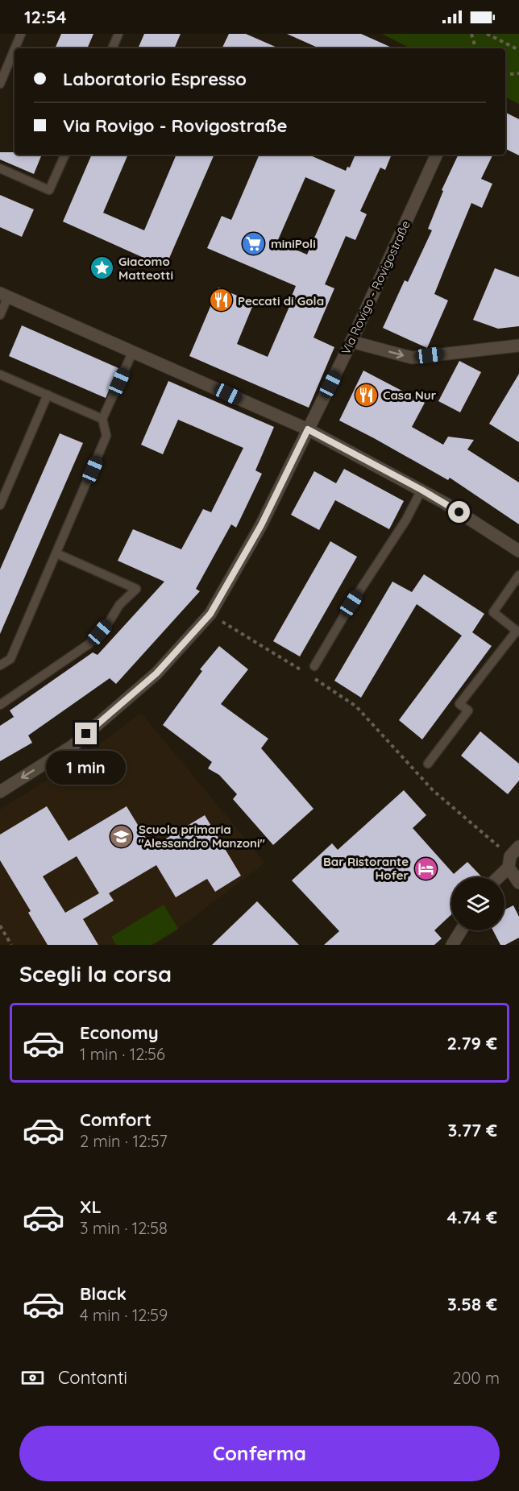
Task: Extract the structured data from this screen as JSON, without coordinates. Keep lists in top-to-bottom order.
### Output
{
  "streets": {
    "street": ["Via Rovigo - Rovigostraße"]
  },
  "places": {
    "supermarket": ["miniPoli"],
    "place": ["Giacomo Matteotti"],
    "restaurant": ["Peccati di Gola", "Casa Nur"],
    "school or university": ["Scuola primaria \"Alessandro Manzoni\""],
    "hotel": ["Bar Ristorante Hofer"]
  },
  "page": {
    "status": "12:54",
    "banner": ["Laboratorio Espresso", "Via Rovigo - Rovigostraße"],
    "bubble": "1 min",
    "heading": "Scegli la corsa",
    "list": [
      {
        "name": "Economy",
        "note": "1 min · 12:56",
        "value": "2.79 €"
      },
      {
        "name": "Comfort",
        "note": "2 min · 12:57",
        "value": "3.77 €"
      },
      {
        "name": "XL",
        "note": "3 min · 12:58",
        "value": "4.74 €"
      },
      {
        "name": "Black",
        "note": "4 min · 12:59",
        "value": "3.58 €"
      }
    ],
    "pay": ["Contanti", "200 m"],
    "buttons": "Conferma"
  }
}
